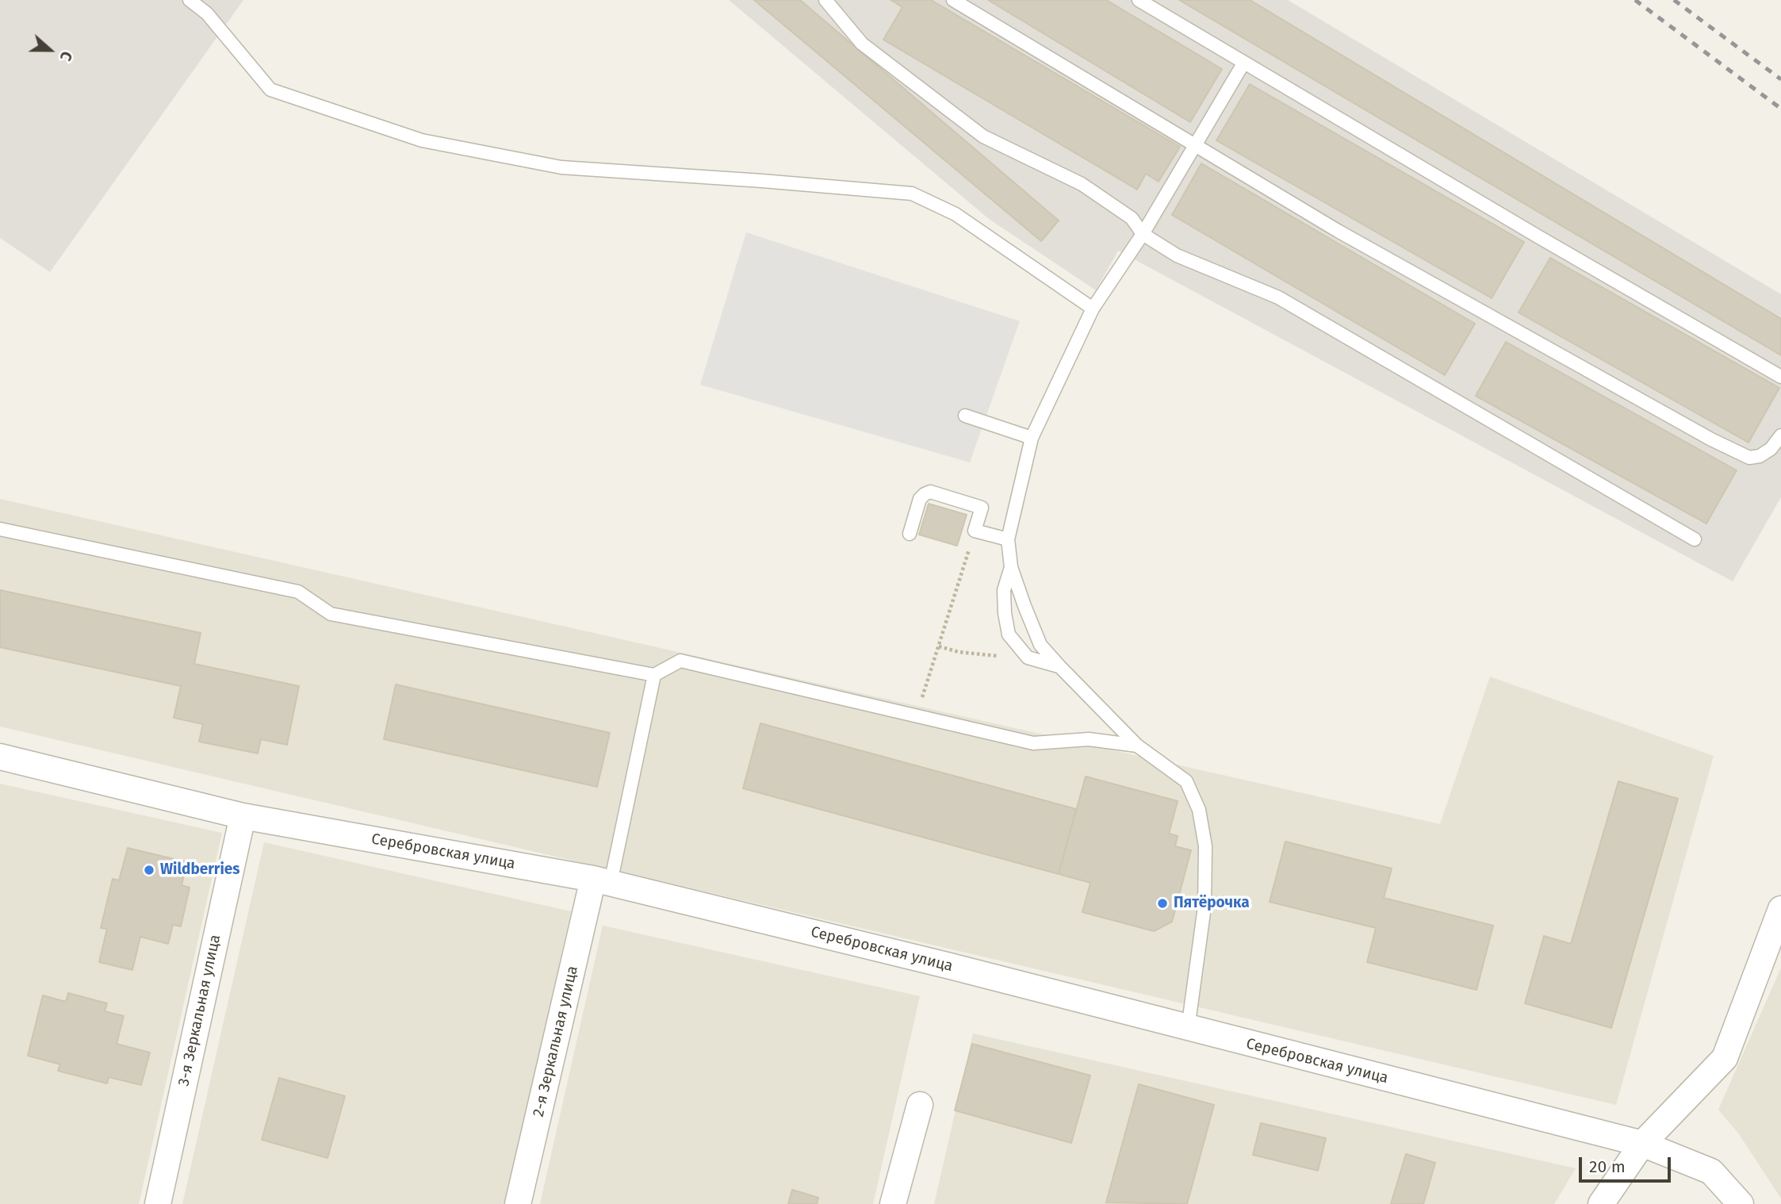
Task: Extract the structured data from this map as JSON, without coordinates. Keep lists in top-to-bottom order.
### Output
{
  "streets": {
    "street": ["Серебровская улица", "3-я Зеркальная улица", "2-я Зеркальная улица"]
  },
  "crossings": [
    ["Серебровская улица", "3-я Зеркальная улица"],
    ["Серебровская улица", "2-я Зеркальная улица"]
  ],
  "places": ["Wildberries", "Пятёрочка"],
  "scale_bar": "20 m",
  "north": "right"
}
